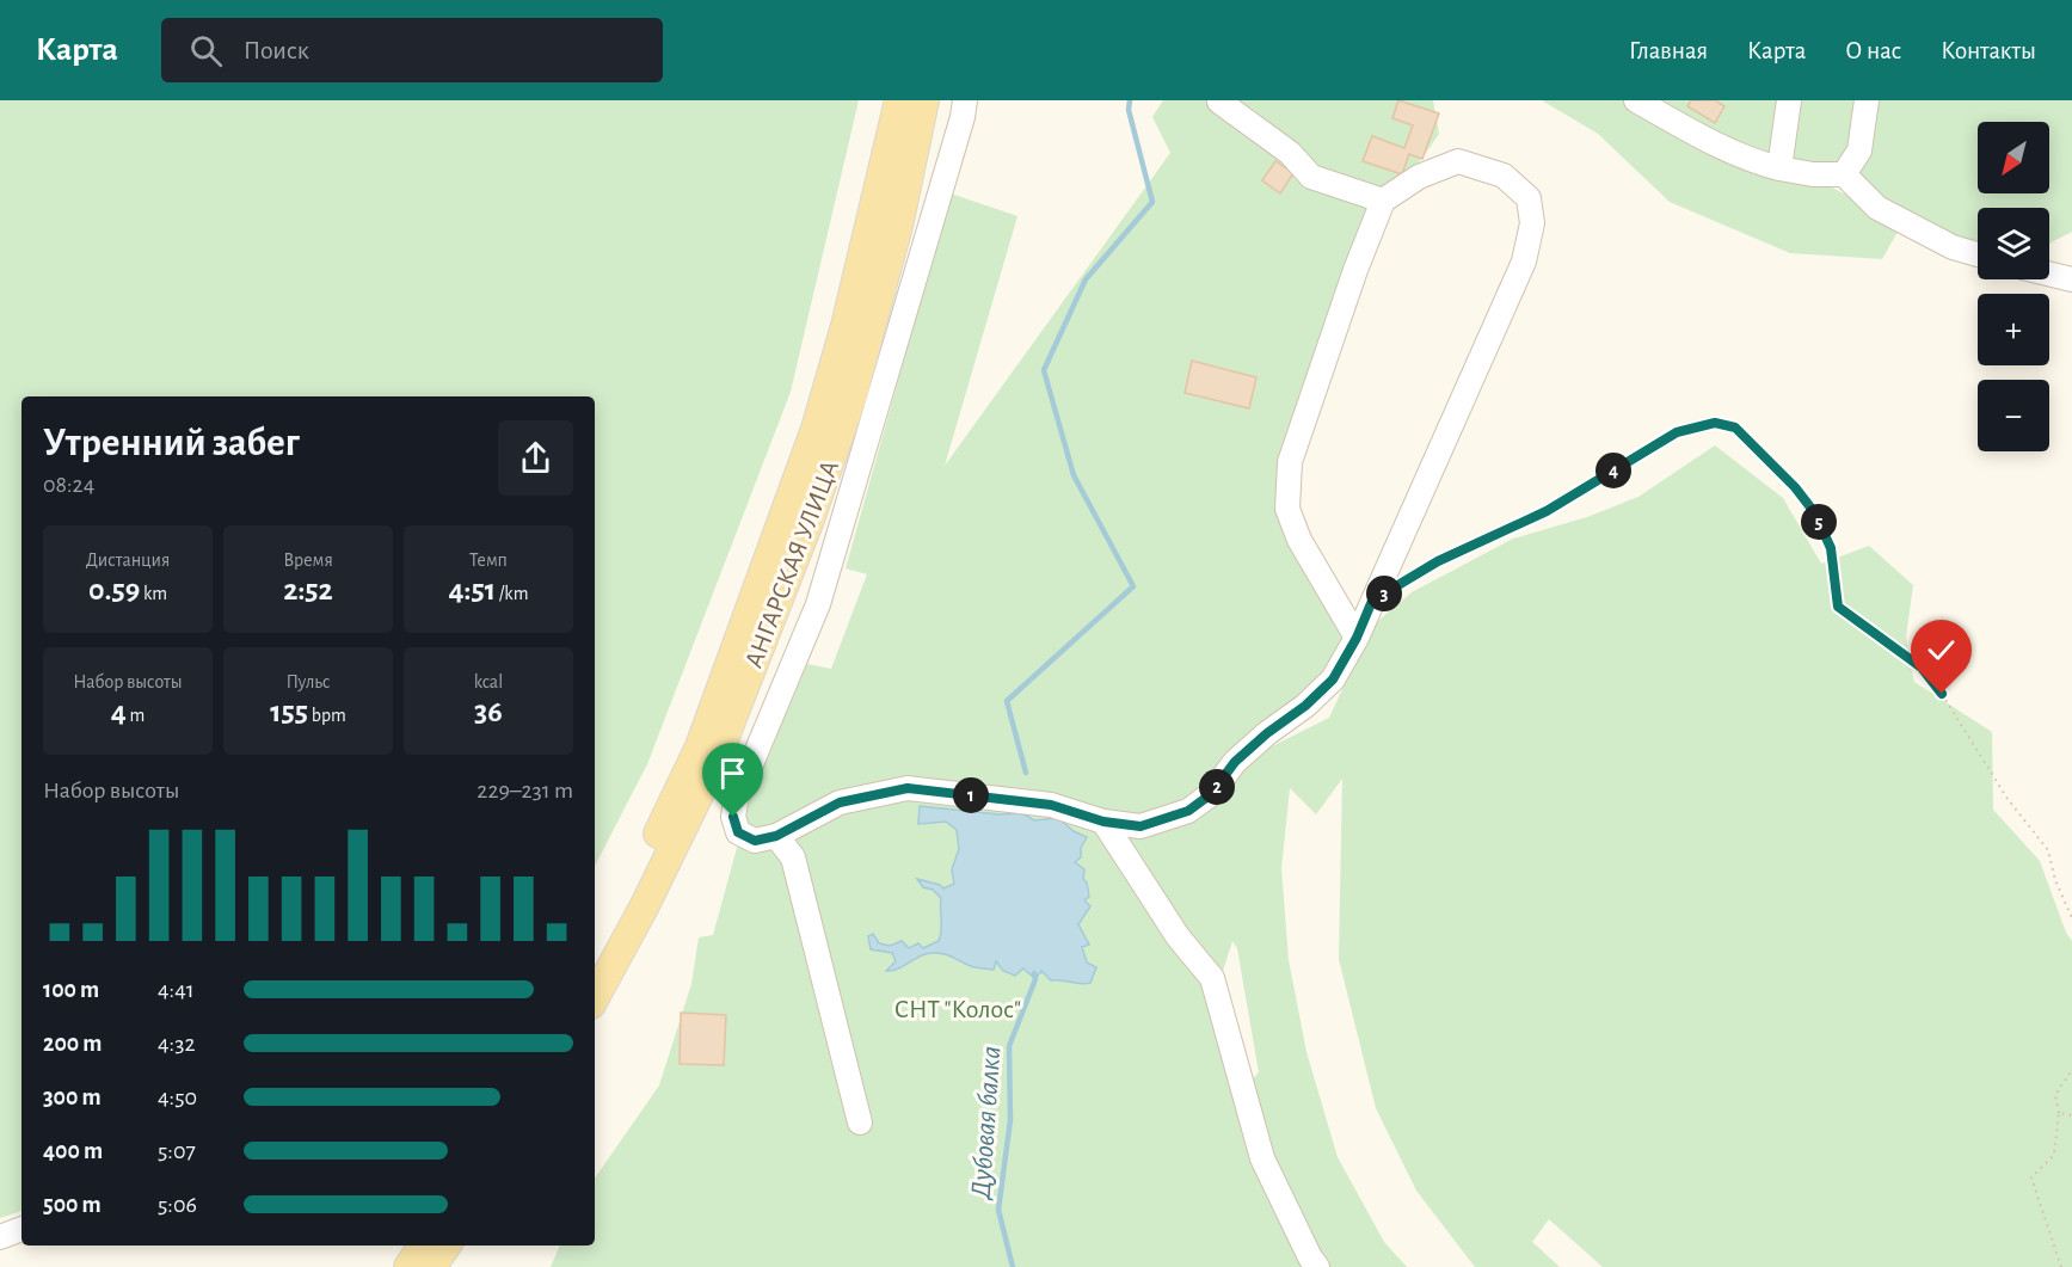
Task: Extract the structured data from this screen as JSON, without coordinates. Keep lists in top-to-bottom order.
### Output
{
  "streets": {
    "main road": ["АНГАРСКАЯ УЛИЦА"]
  },
  "water": ["Дубовая балка"],
  "parks": ["СНТ \"Колос\""],
  "north": "bottom left",
  "page": {
    "header": "Карта",
    "search": "Поиск",
    "nav": [
      "Главная",
      "Карта",
      "О нас",
      "Контакты"
    ],
    "map_buttons": ["+", "−"],
    "heading": ["Утренний забег", "08:24"],
    "pins": [
      "4",
      "5",
      "3",
      "2",
      "1"
    ],
    "stats": [
      ["Дистанция", "0.59 km"],
      ["Время", "2:52"],
      ["Темп", "4:51 /km"],
      ["Набор высоты", "4 m"],
      ["Пульс", "155 bpm"],
      ["kcal", "36"]
    ],
    "chart": ["Набор высоты", "229–231 m"],
    "list": [
      {
        "name": "100 m",
        "note": "4:41"
      },
      {
        "name": "200 m",
        "note": "4:32"
      },
      {
        "name": "300 m",
        "note": "4:50"
      },
      {
        "name": "400 m",
        "note": "5:07"
      },
      {
        "name": "500 m",
        "note": "5:06"
      }
    ]
  }
}
